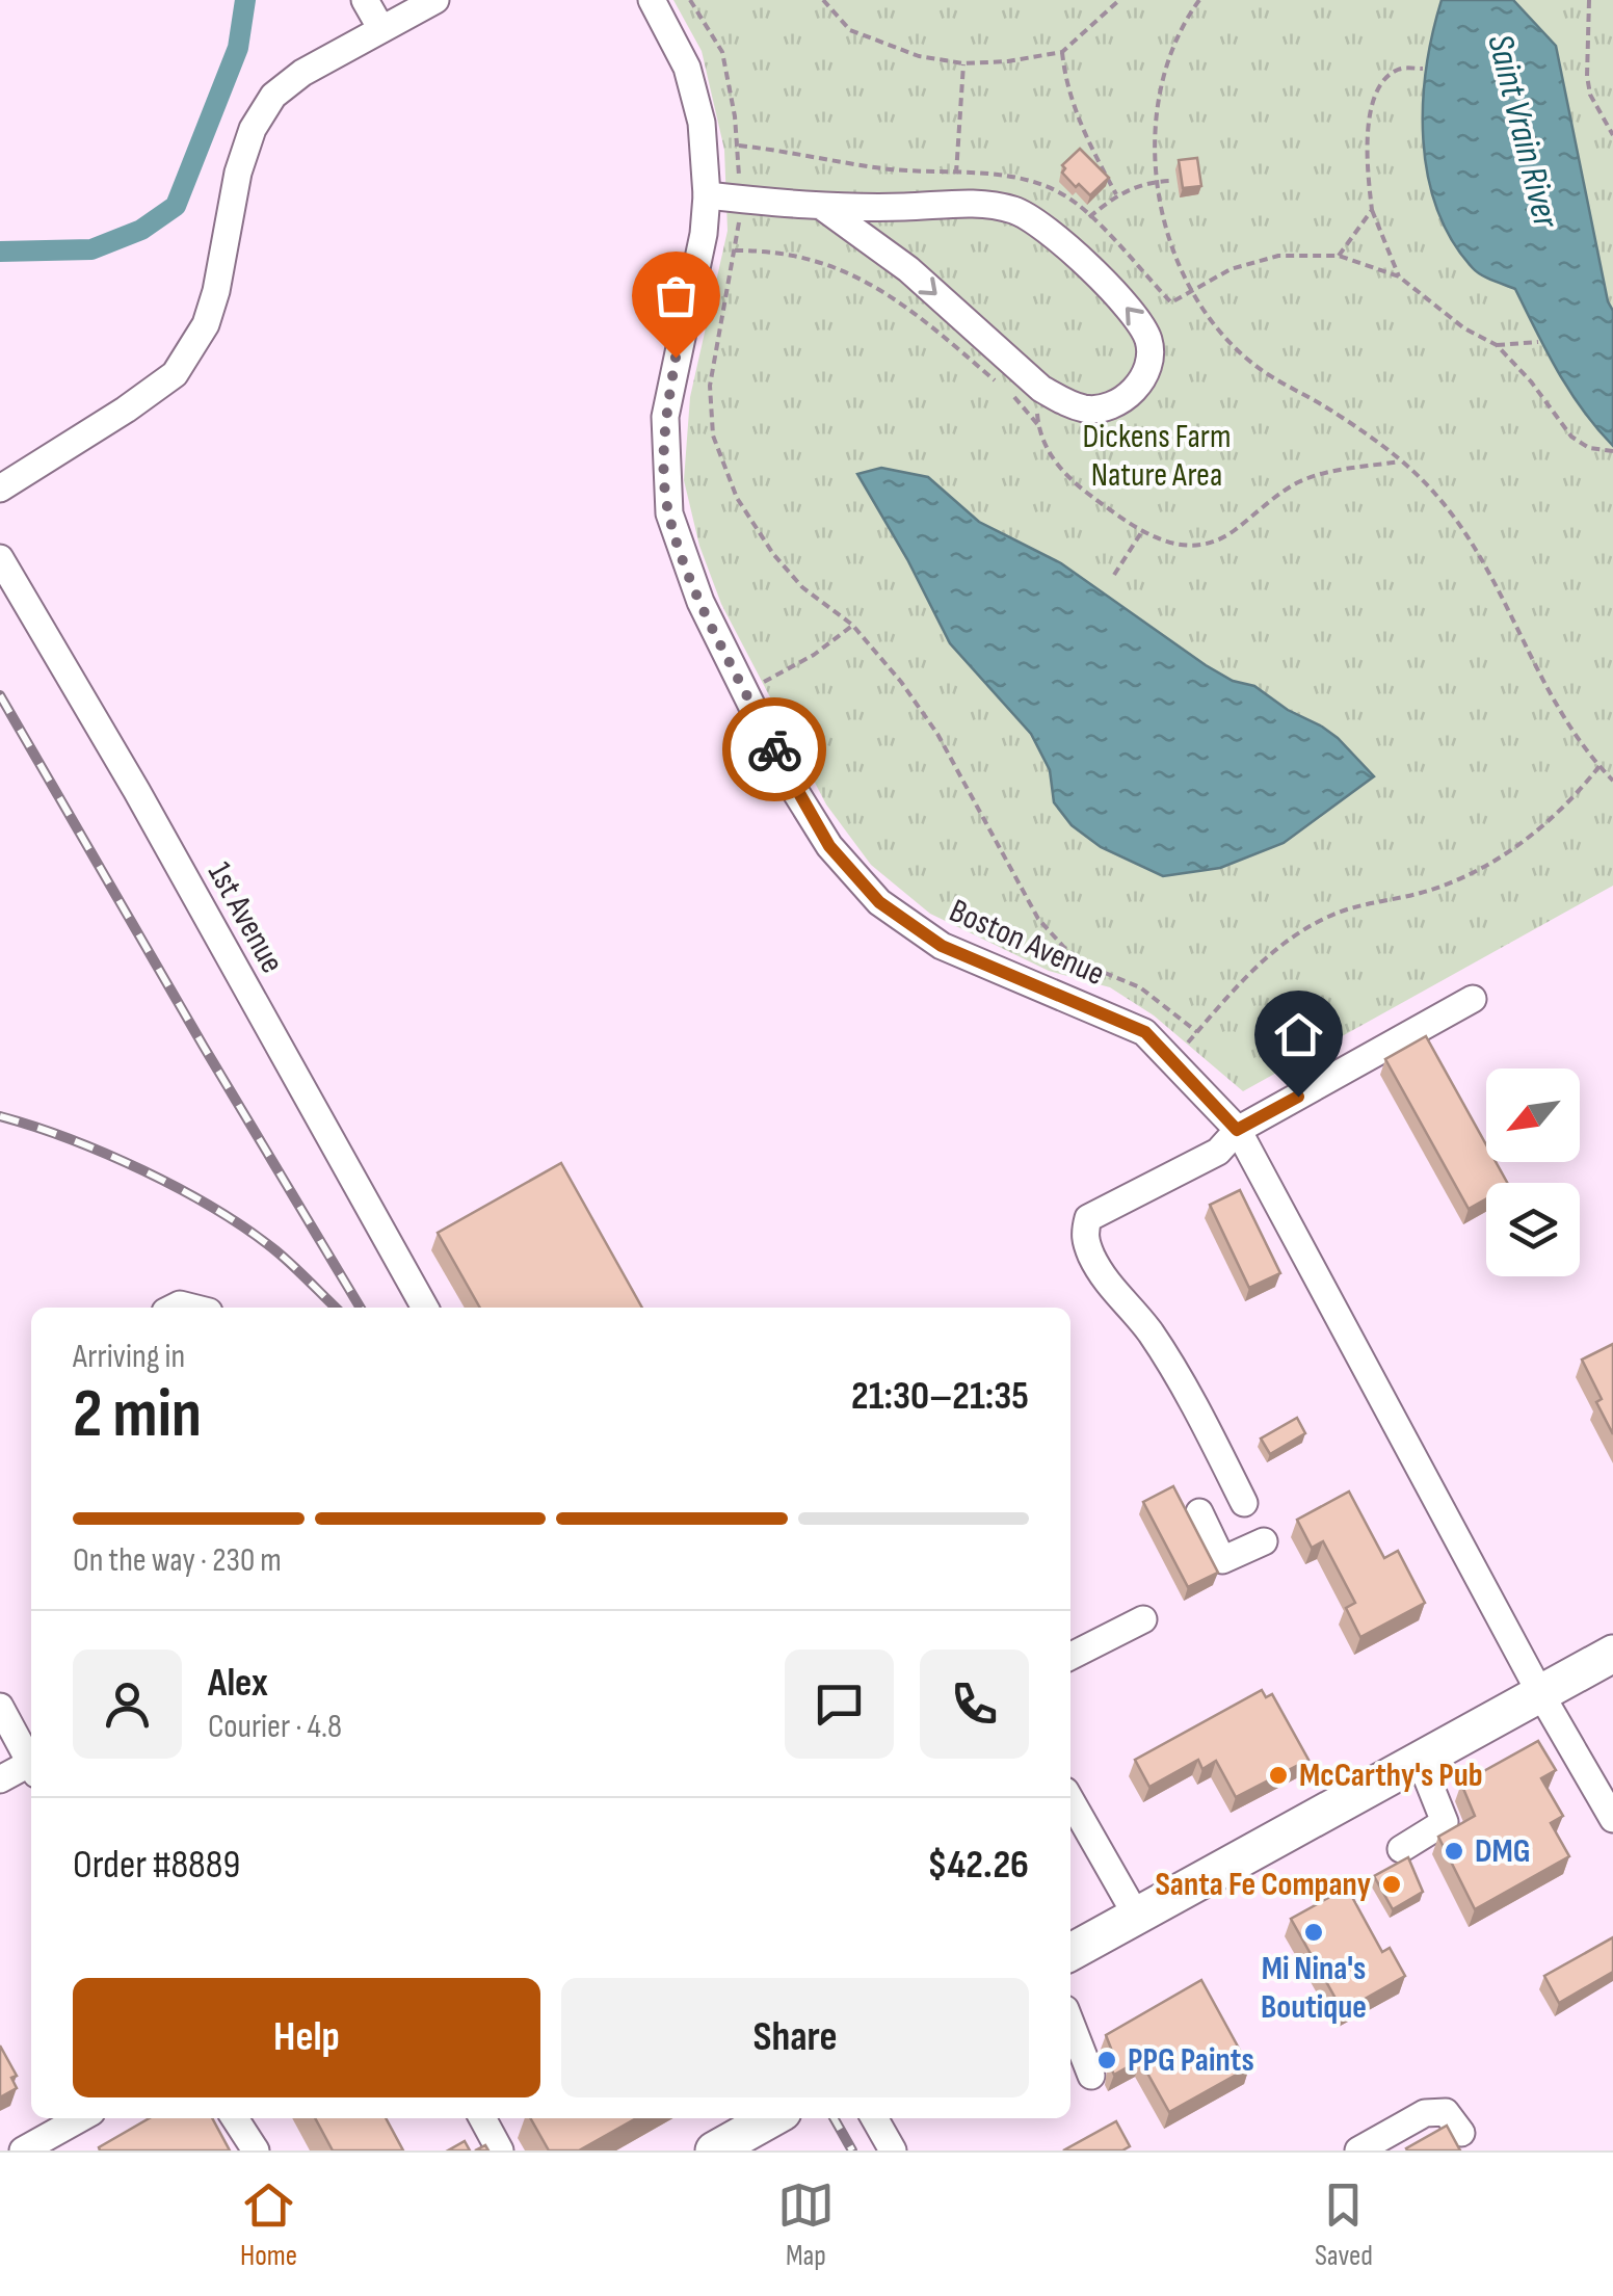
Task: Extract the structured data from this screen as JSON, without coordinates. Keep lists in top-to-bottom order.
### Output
{
  "streets": {
    "street": ["1st Avenue", "Boston Avenue"]
  },
  "water": ["Saint Vrain River"],
  "parks": ["Dickens Farm Nature Area"],
  "places": [
    "McCarthy's Pub",
    "DMG",
    "Santa Fe Company",
    "Mi Nina's Boutique",
    "PPG Paints"
  ],
  "north": "bottom left",
  "page": {
    "heading": ["2 min", "Arriving in", "21:30–21:35"],
    "panel": [
      "Alex",
      "Courier · 4.8",
      "Order #8889",
      "$42.26"
    ],
    "bar": "On the way · 230 m",
    "buttons": ["Help", "Share"],
    "tabs": ["Home", "Map", "Saved"]
  }
}
